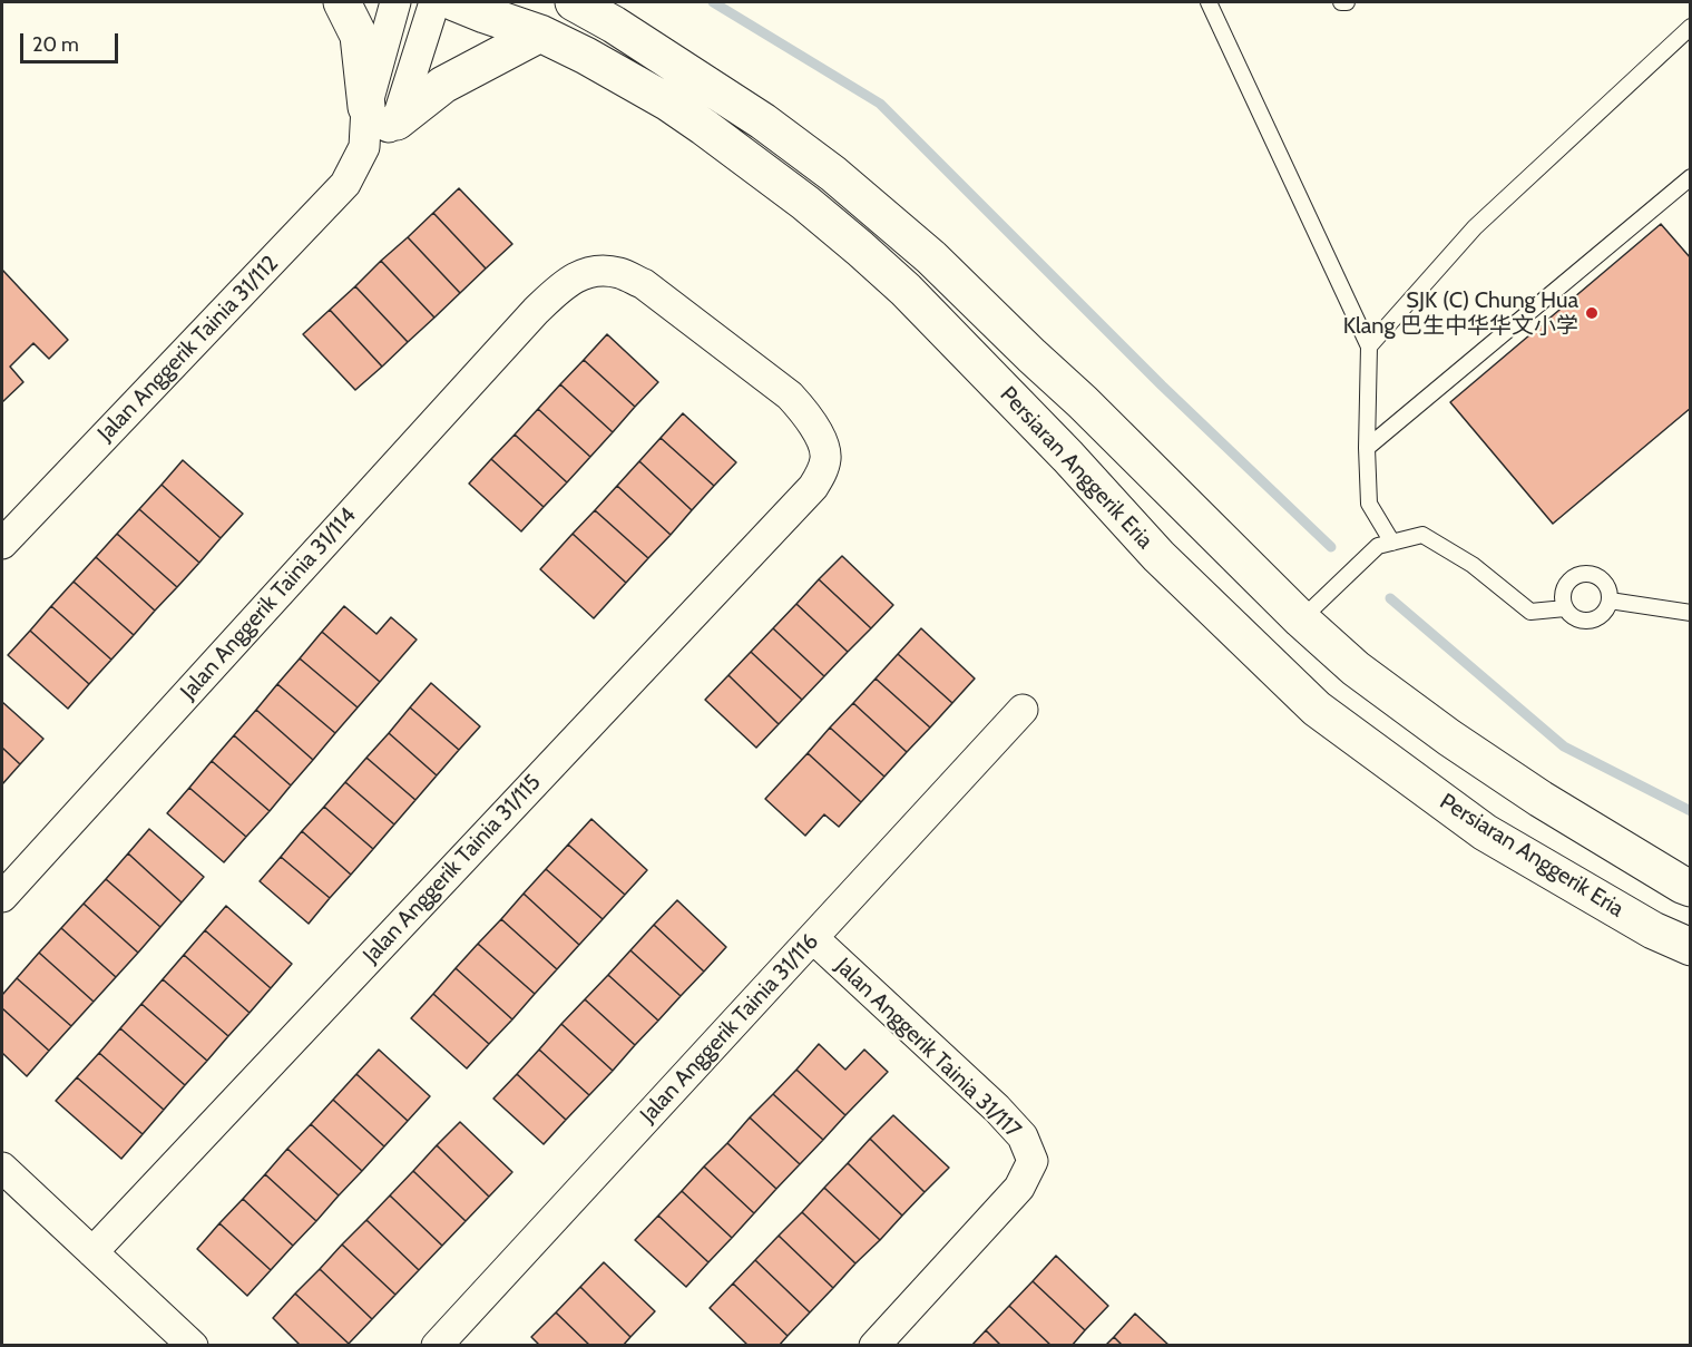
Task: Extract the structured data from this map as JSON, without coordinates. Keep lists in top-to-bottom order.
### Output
{
  "streets": {
    "main road": ["Persiaran Anggerik Eria"],
    "street": [
      "Jalan Anggerik Tainia 31/112",
      "Jalan Anggerik Tainia 31/114",
      "Jalan Anggerik Tainia 31/115",
      "Jalan Anggerik Tainia 31/116",
      "Jalan Anggerik Tainia 31/117"
    ]
  },
  "crossings": [
    ["Jalan Anggerik Tainia 31/114", "Jalan Anggerik Tainia 31/115"],
    ["Jalan Anggerik Tainia 31/116", "Jalan Anggerik Tainia 31/117"]
  ],
  "places": ["SJK (C) Chung Hua Klang 巴生中华华文小学"],
  "scale_bar": "20 m"
}
